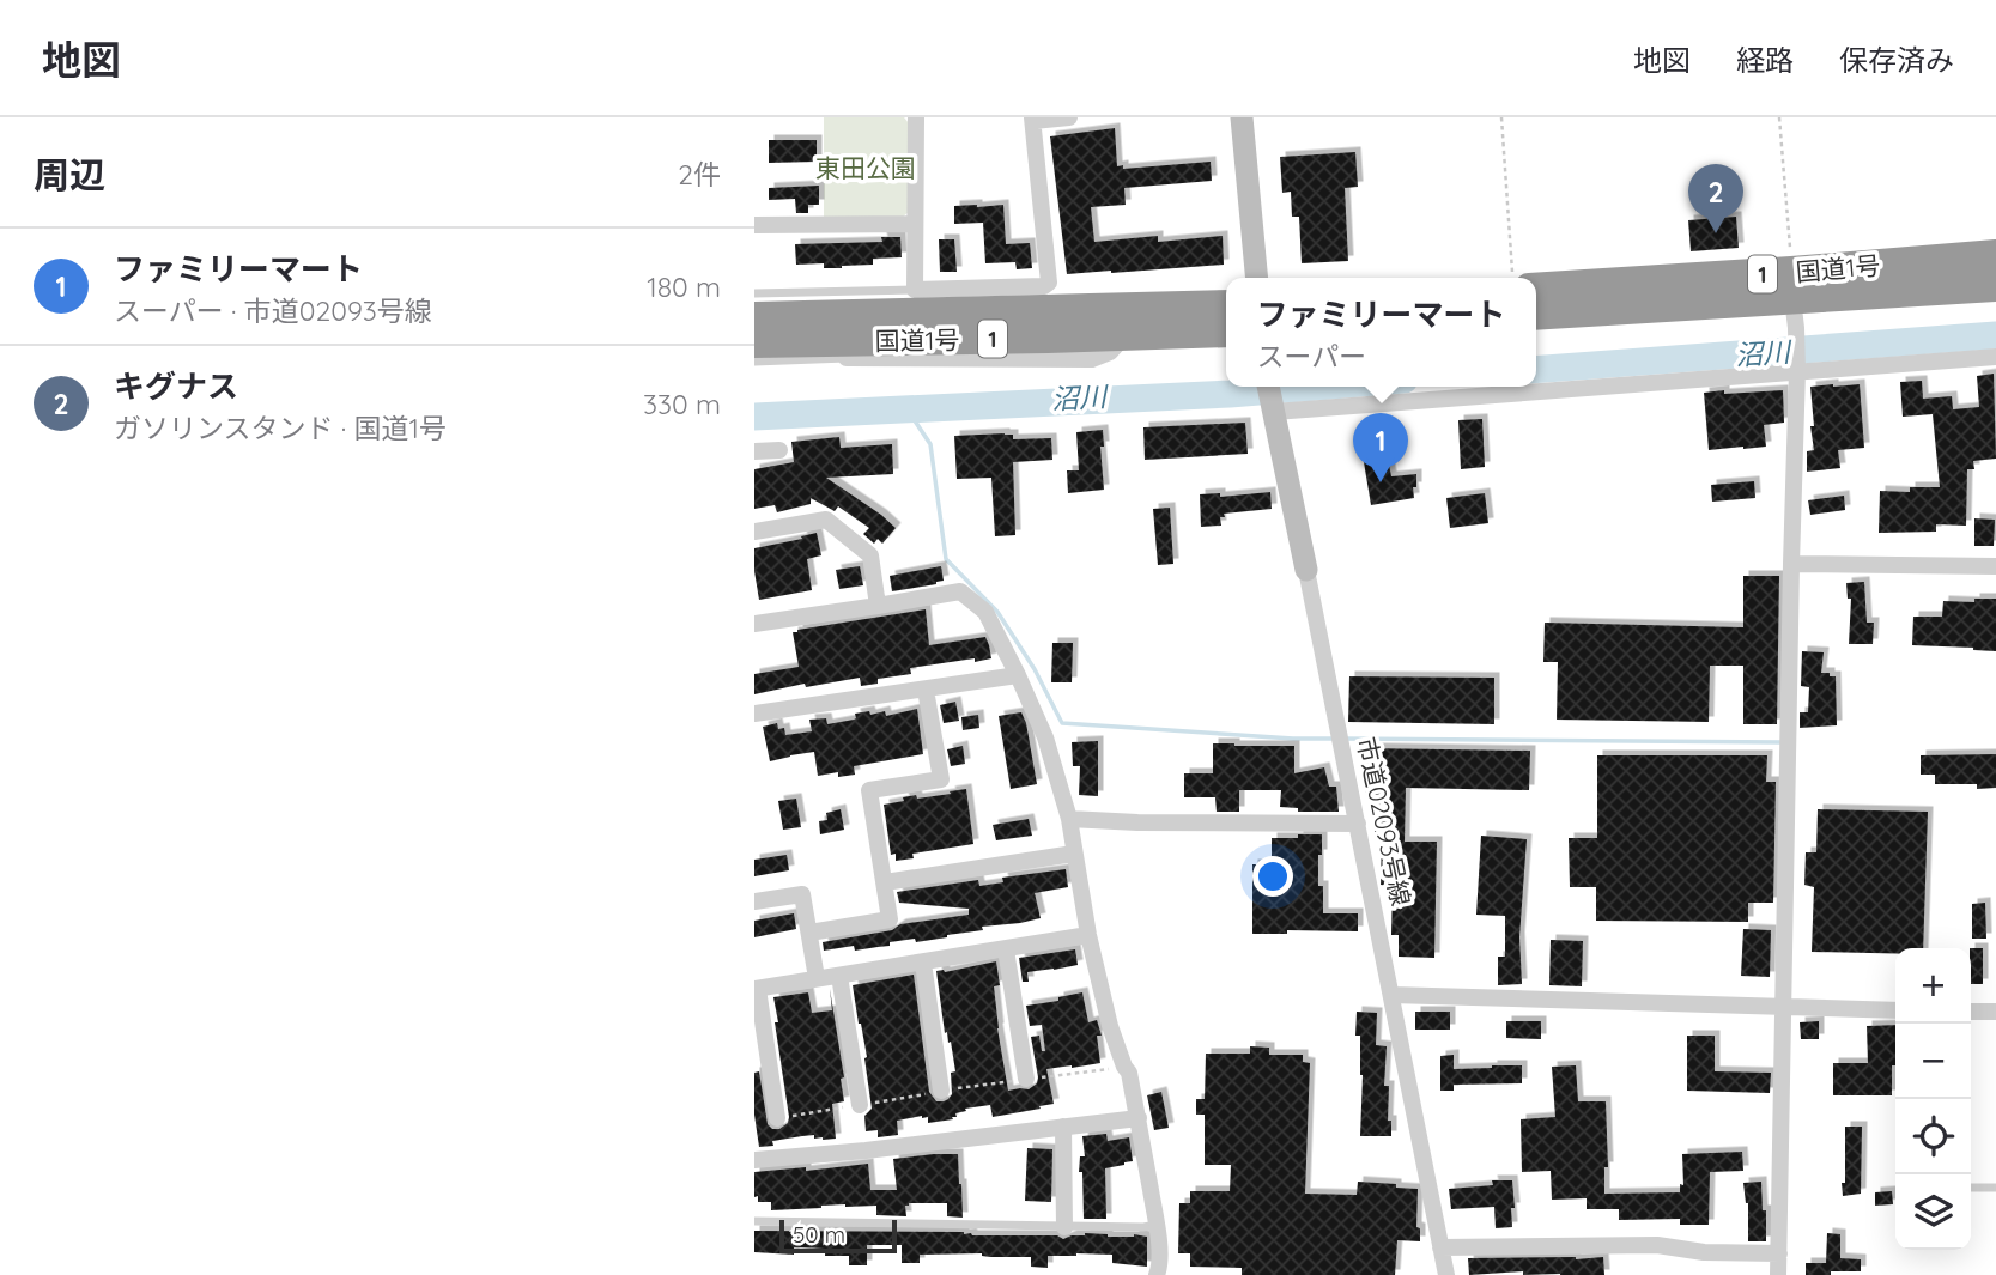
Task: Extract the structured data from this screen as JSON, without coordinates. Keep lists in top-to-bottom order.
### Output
{
  "streets": {
    "highway": ["国道1号", "1"],
    "street": ["市道02093号線"]
  },
  "water": ["沼川"],
  "parks": ["東田公園"],
  "scale_bar": "50 m",
  "page": {
    "header": "地図",
    "nav": ["地図", "経路", "保存済み"],
    "heading": ["周辺", "2件"],
    "pins": ["2", "1"],
    "list": [
      {
        "mark": "1",
        "name": "ファミリーマート",
        "note": "スーパー · 市道02093号線",
        "value": "180 m"
      },
      {
        "mark": "2",
        "name": "キグナス",
        "note": "ガソリンスタンド · 国道1号",
        "value": "330 m"
      }
    ],
    "popup": ["ファミリーマート", "スーパー"],
    "map_buttons": ["+", "−"],
    "scale": "50 m"
  }
}
